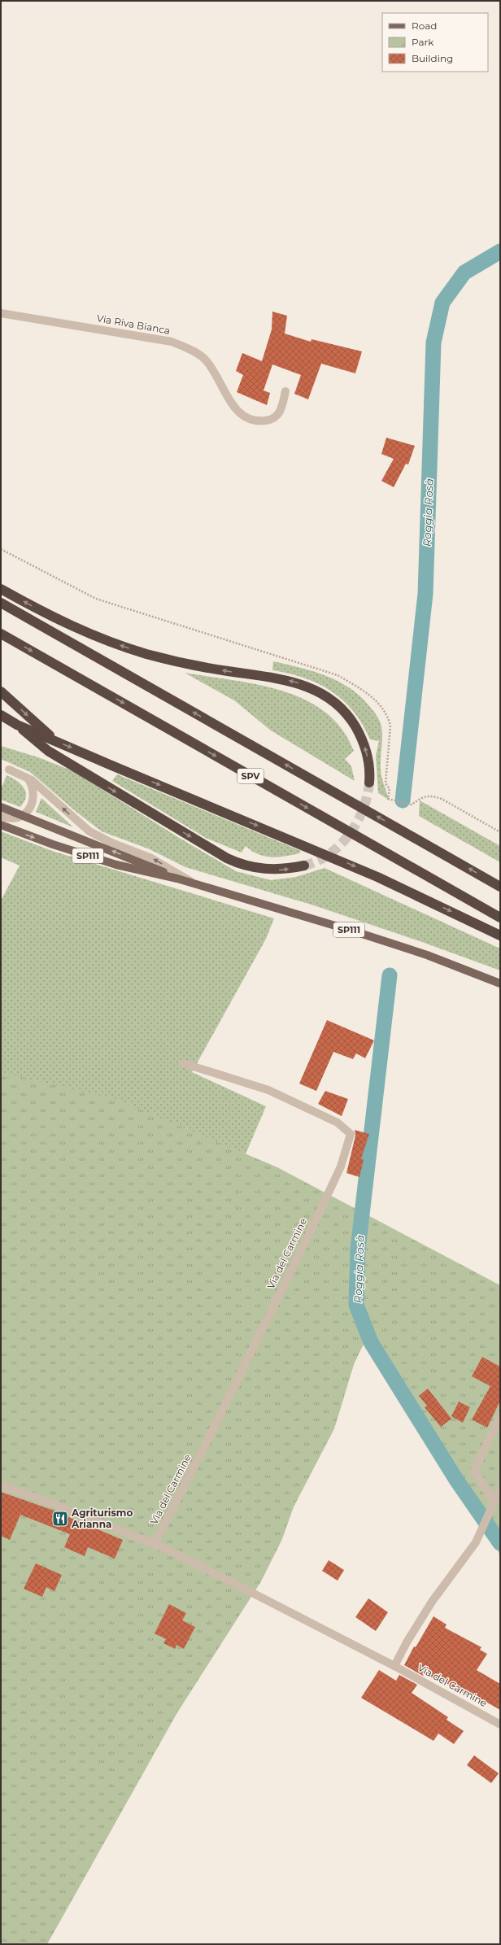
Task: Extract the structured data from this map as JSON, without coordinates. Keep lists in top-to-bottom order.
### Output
{
  "streets": {
    "highway": ["SPV"],
    "main road": ["SP111"],
    "street": ["Via Riva Bianca", "Via del Carmine"]
  },
  "water": ["Roggia Rosà"],
  "places": {
    "restaurant": ["Agriturismo Arianna"]
  },
  "legend": ["Road", "Park", "Building"]
}
